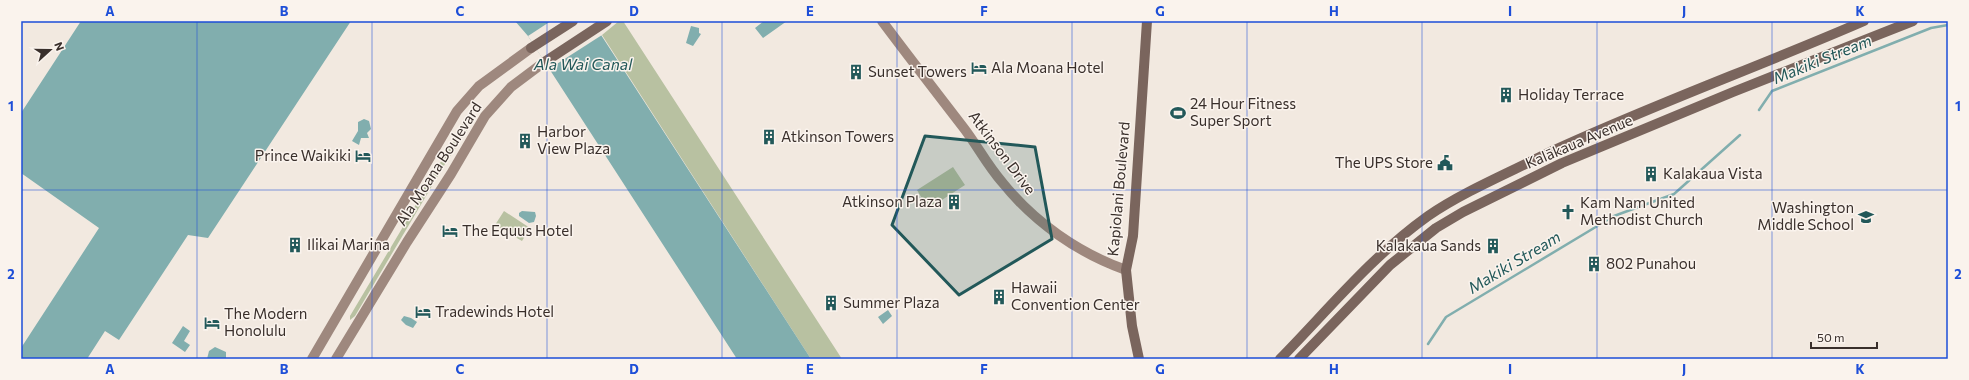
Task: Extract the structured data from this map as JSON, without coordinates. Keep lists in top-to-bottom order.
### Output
{
  "streets": {
    "main road": [
      "Kalākaua Avenue",
      "Atkinson Drive",
      "Ala Moana Boulevard",
      "Kapiolani Boulevard"
    ]
  },
  "crossings": [
    ["Atkinson Drive", "Kapiolani Boulevard"]
  ],
  "water": ["Makiki Stream", "Ala Wai Canal"],
  "places": {
    "hotel": [
      "Ala Moana Hotel",
      "Prince Waikiki",
      "The Equus Hotel",
      "Tradewinds Hotel",
      "The Modern Honolulu"
    ],
    "building": [
      "Sunset Towers",
      "Holiday Terrace",
      "Atkinson Towers",
      "Harbor View Plaza",
      "Kalakaua Vista",
      "Atkinson Plaza",
      "Ilikai Marina",
      "Kalakaua Sands",
      "802 Punahou",
      "Hawaii Convention Center",
      "Summer Plaza"
    ],
    "sports": ["24 Hour Fitness Super Sport"],
    "public building": ["The UPS Store"],
    "church": ["Kam Nam United Methodist Church"],
    "school or university": ["Washington Middle School"]
  },
  "scale_bar": "50 m",
  "north": "right",
  "grid": {
    "columns": [
      "A",
      "B",
      "C",
      "D",
      "E",
      "F",
      "G",
      "H",
      "I",
      "J",
      "K"
    ],
    "rows": ["1", "2"]
  }
}
